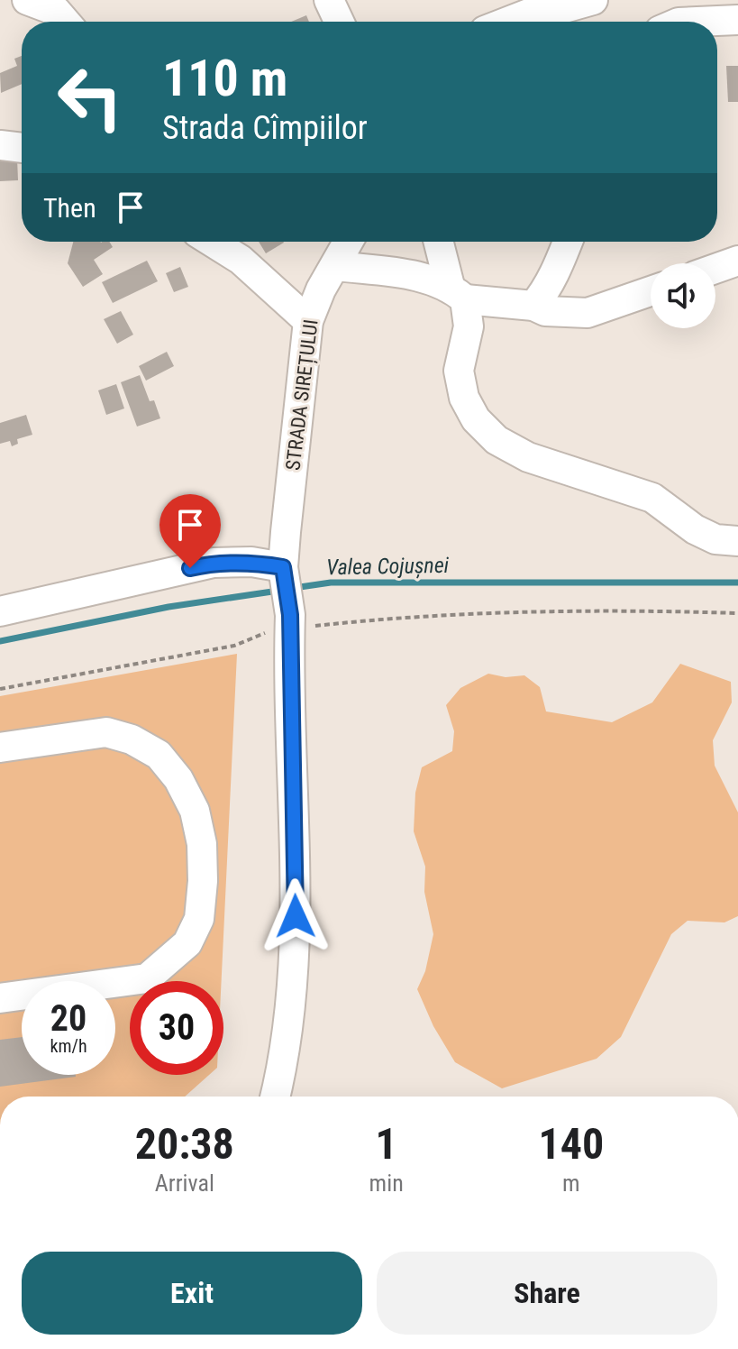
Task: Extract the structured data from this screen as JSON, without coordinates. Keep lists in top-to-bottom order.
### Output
{
  "streets": {
    "street": ["STRADA SIREȚULUI"]
  },
  "water": ["Valea Cojușnei"],
  "page": {
    "turn": ["110 m", "Strada Cîmpiilor"],
    "then": "Then",
    "speed": "20 km/h",
    "limit": "30",
    "eta": [
      "20:38",
      "Arrival",
      "1",
      "min",
      "140",
      "m"
    ],
    "buttons": ["Exit", "Share"]
  }
}
